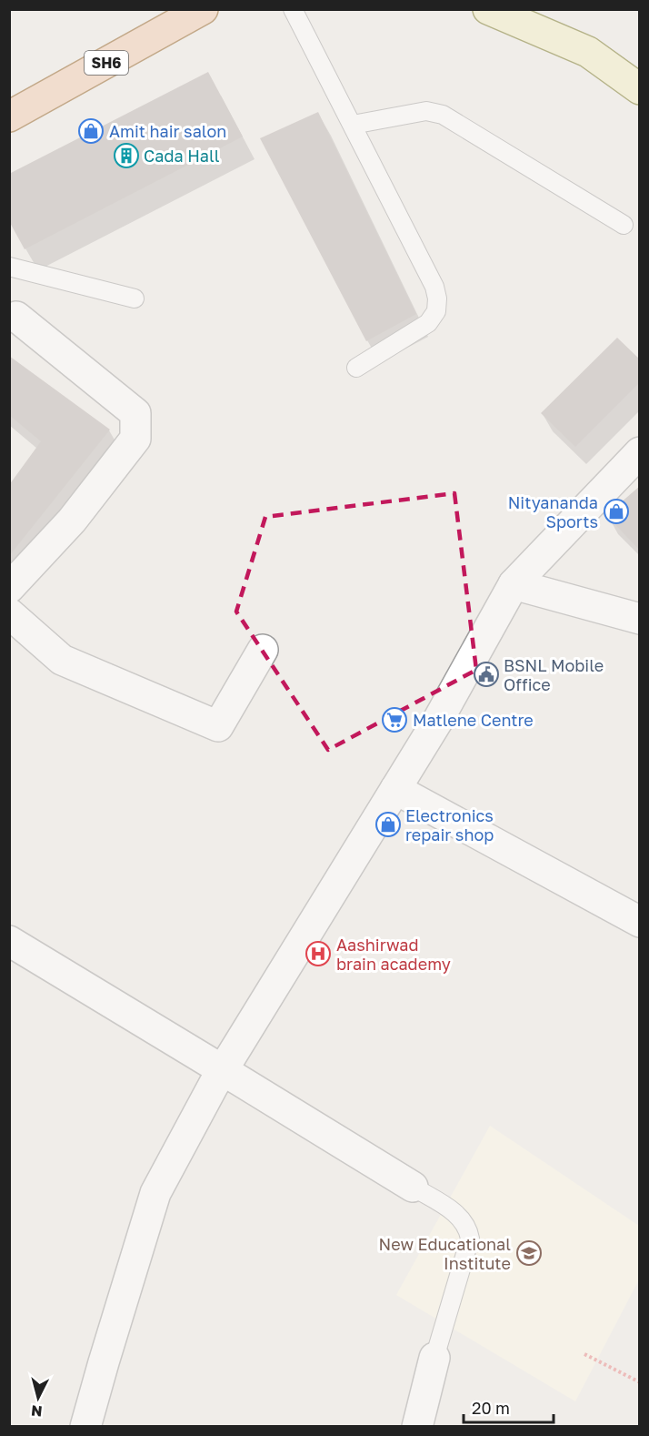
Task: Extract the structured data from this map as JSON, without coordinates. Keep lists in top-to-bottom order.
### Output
{
  "streets": {
    "main road": ["SH6"]
  },
  "places": {
    "shop": ["Amit hair salon", "Nityananda Sports", "Electronics repair shop"],
    "building": ["Cada Hall"],
    "public building": ["BSNL Mobile Office"],
    "supermarket": ["Matlene Centre"],
    "hospital": ["Aashirwad brain academy"],
    "school or university": ["New Educational Institute"]
  },
  "scale_bar": "20 m",
  "north": "bottom"
}
